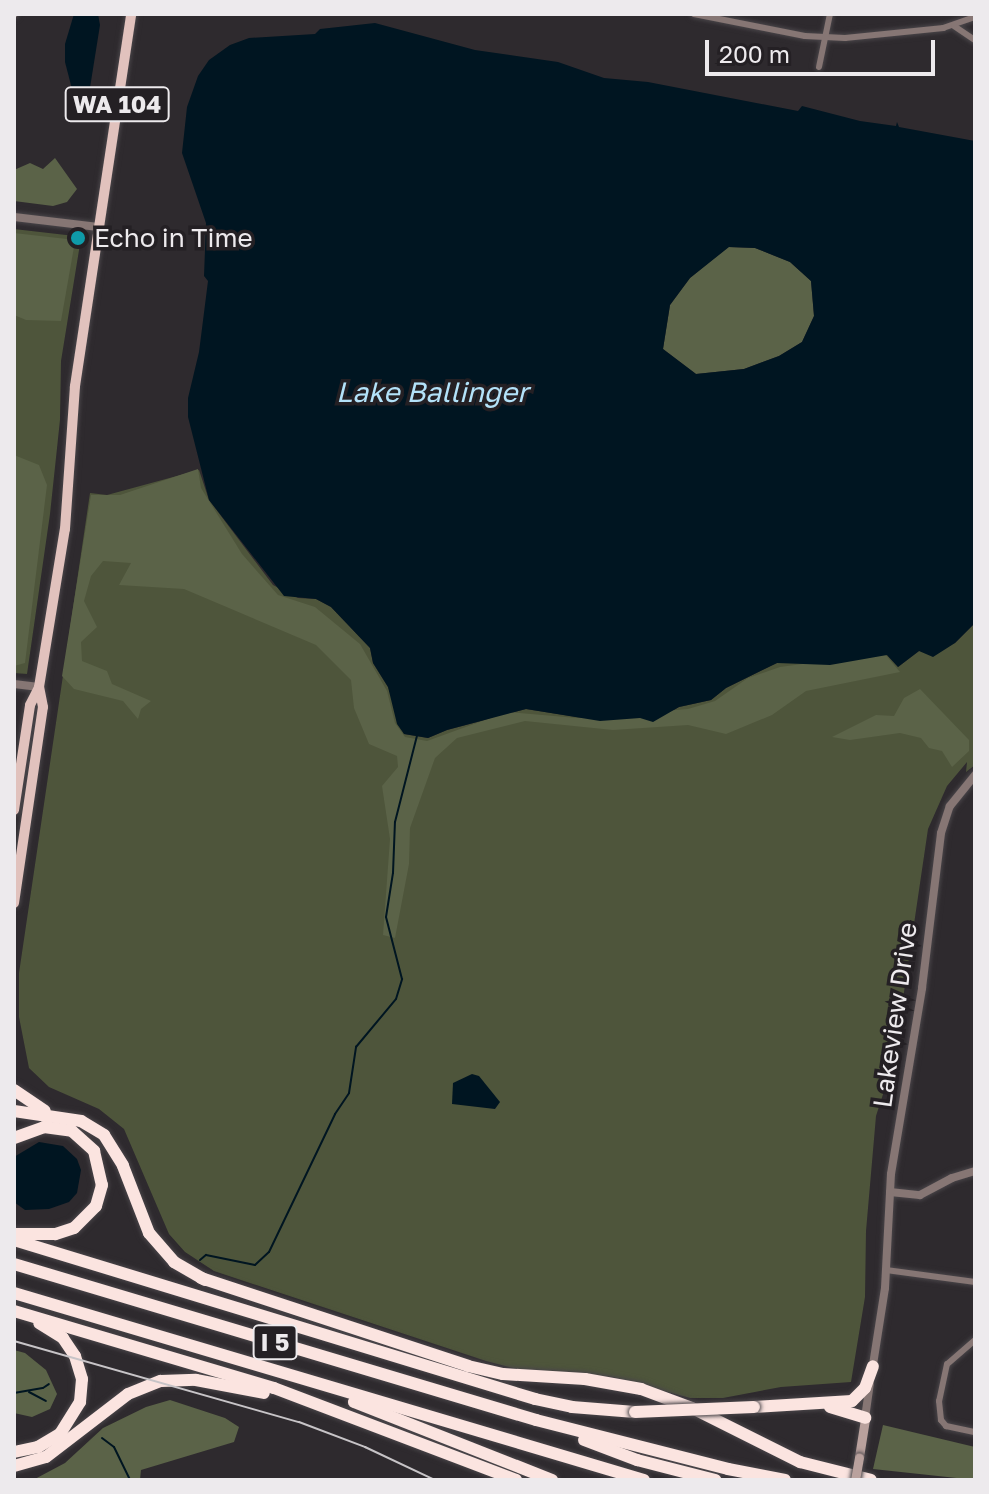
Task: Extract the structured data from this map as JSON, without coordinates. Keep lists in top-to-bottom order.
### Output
{
  "streets": {
    "highway": ["I 5"],
    "main road": ["WA 104"],
    "street": ["Lakeview Drive"]
  },
  "water": ["Lake Ballinger"],
  "places": ["Echo in Time"],
  "scale_bar": "200 m"
}
